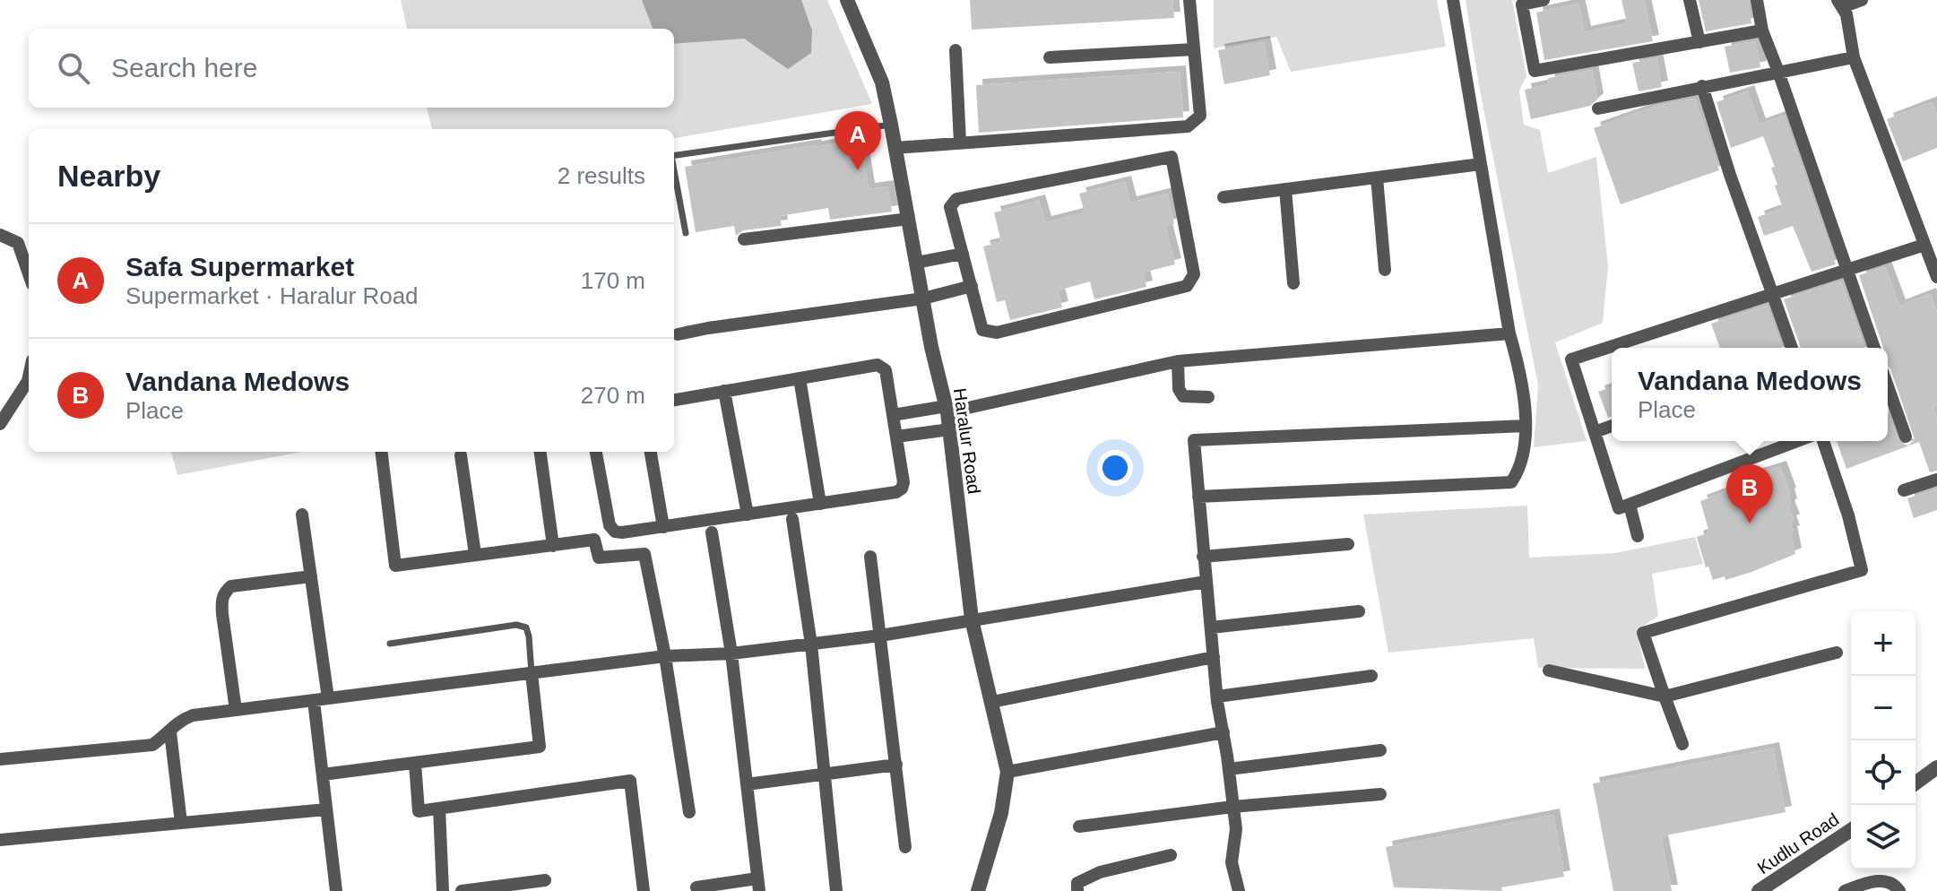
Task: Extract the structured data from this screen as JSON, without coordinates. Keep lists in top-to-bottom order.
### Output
{
  "streets": {
    "street": ["Haralur Road", "Kudlu Road"]
  },
  "page": {
    "search": "Search here",
    "pins": ["A", "B"],
    "heading": ["Nearby", "2 results"],
    "list": [
      {
        "mark": "A",
        "name": "Safa Supermarket",
        "note": "Supermarket · Haralur Road",
        "value": "170 m"
      },
      {
        "mark": "B",
        "name": "Vandana Medows",
        "note": "Place",
        "value": "270 m"
      }
    ],
    "popup": ["Vandana Medows", "Place"],
    "map_buttons": ["+", "−"]
  }
}
